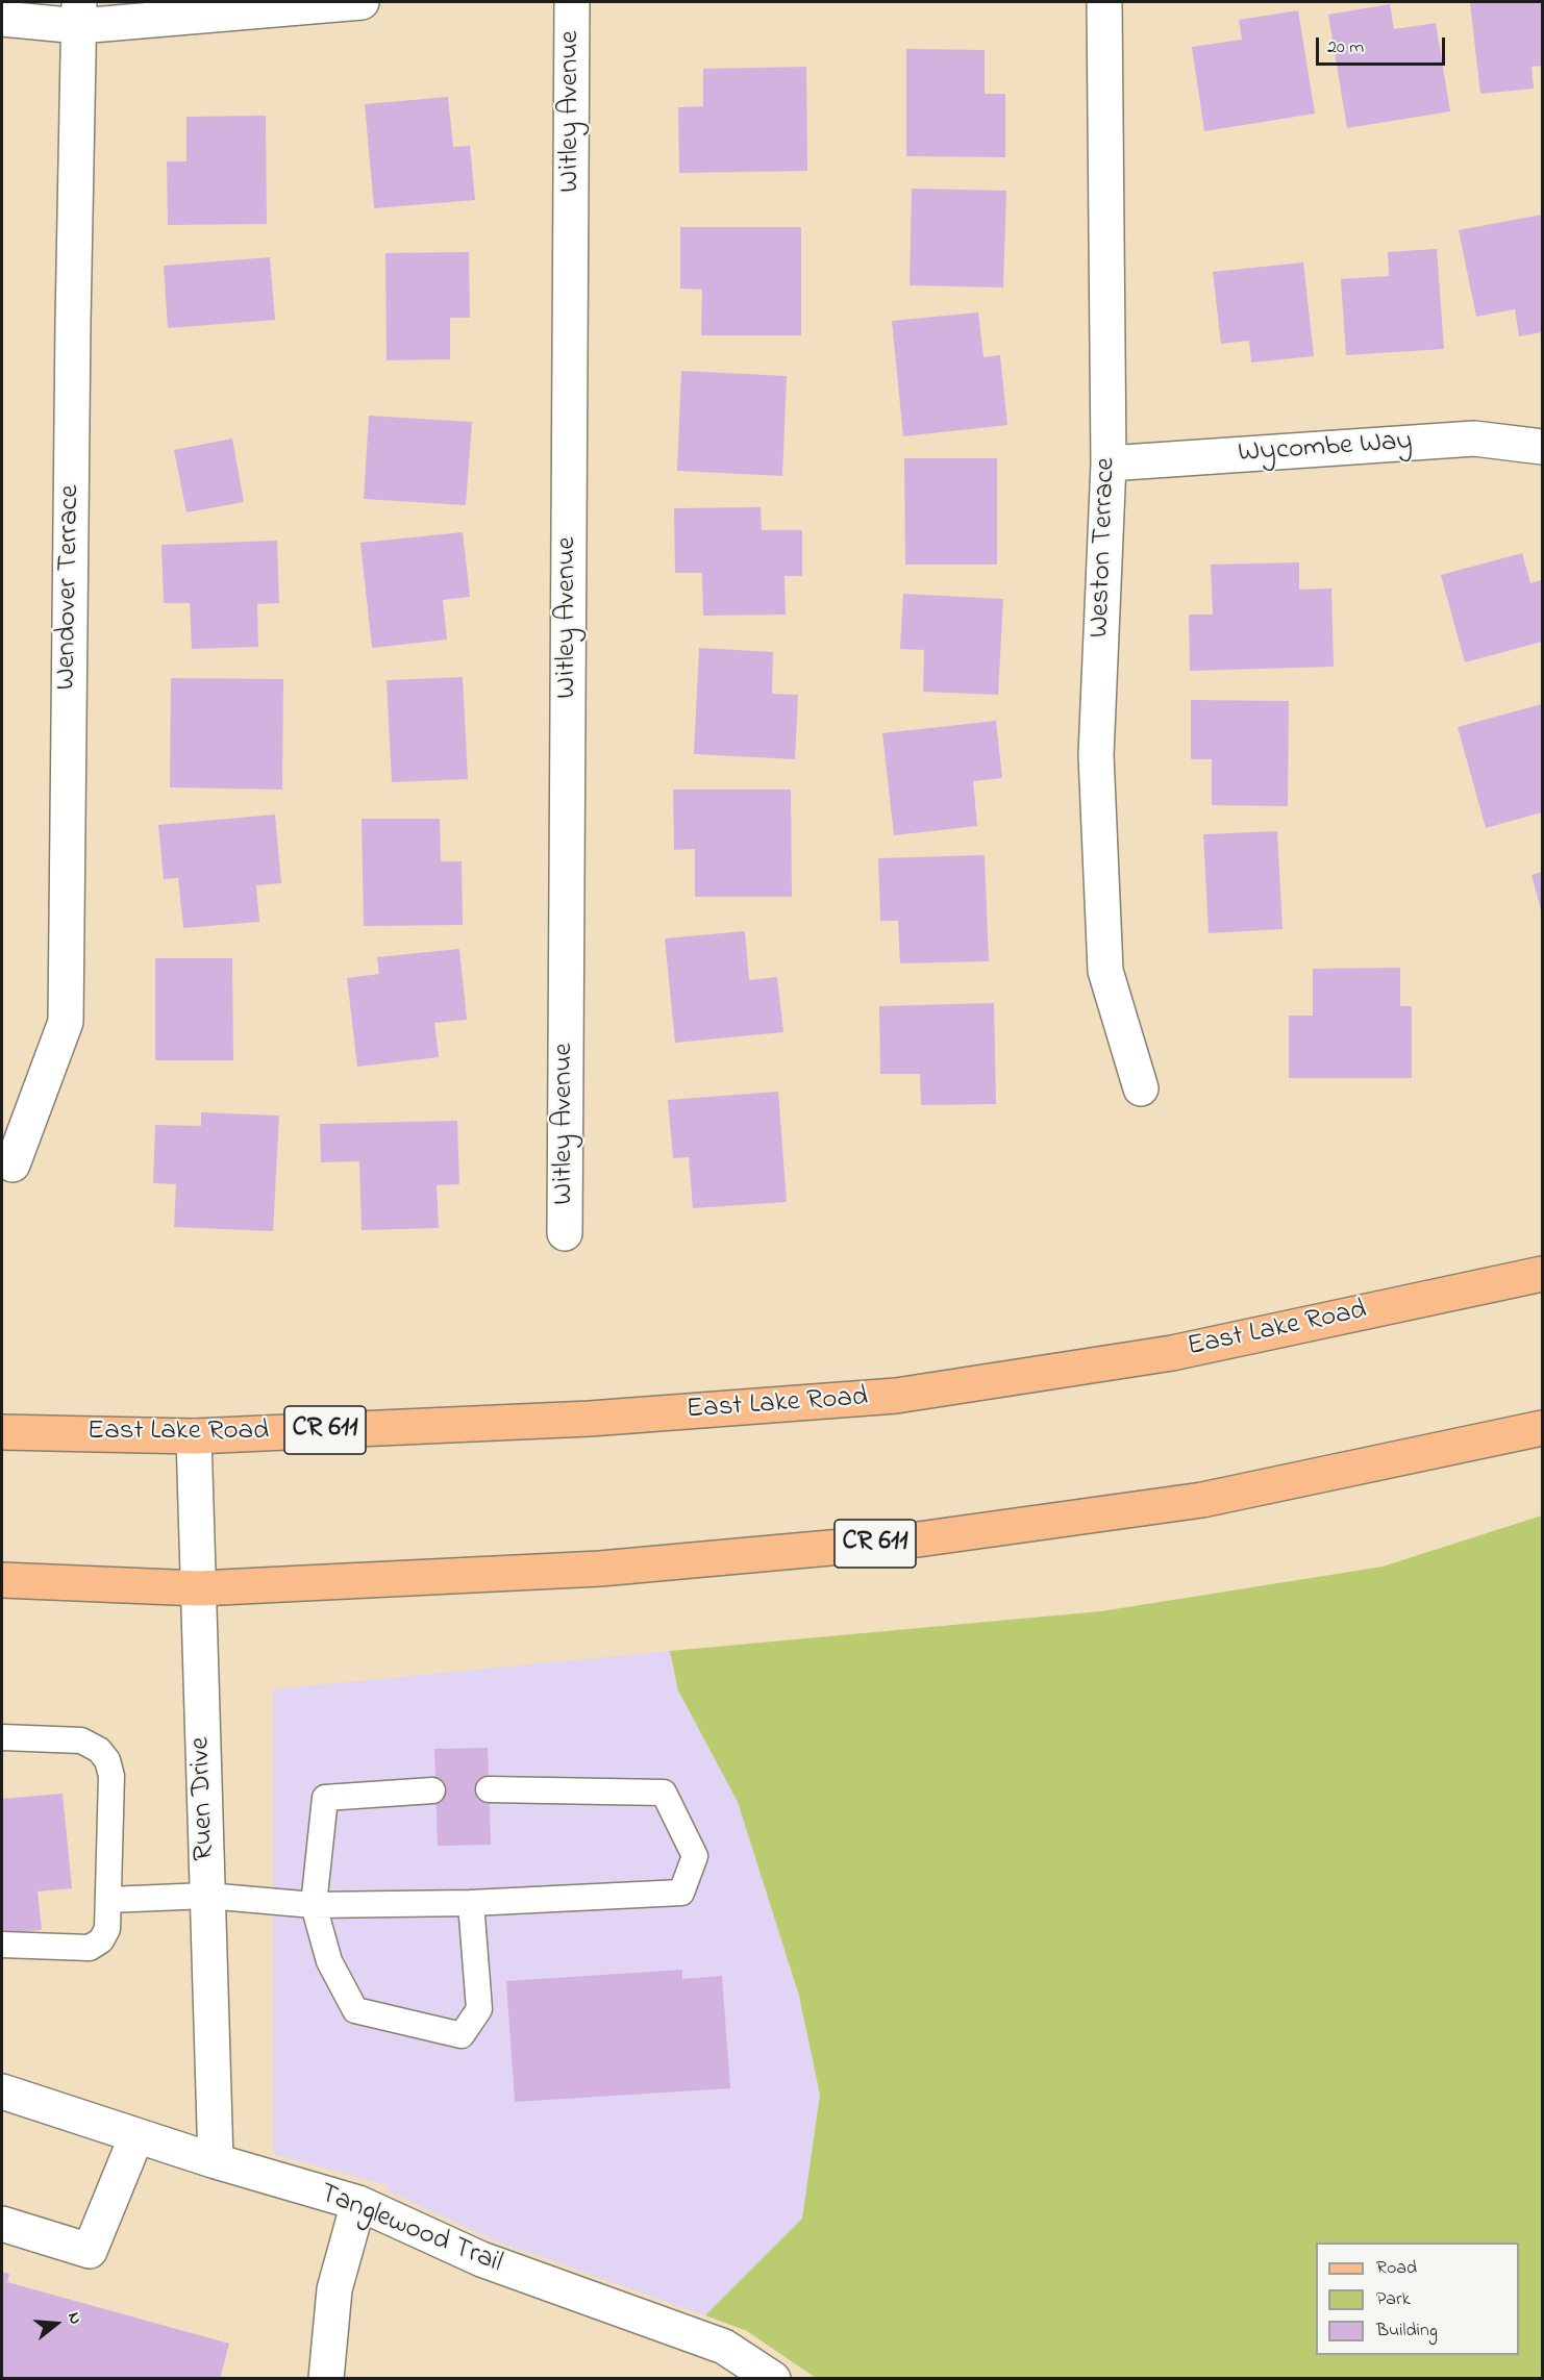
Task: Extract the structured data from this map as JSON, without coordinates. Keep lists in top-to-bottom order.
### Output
{
  "streets": {
    "main road": ["East Lake Road", "CR 611"],
    "street": [
      "Witley Avenue",
      "Wycombe Way",
      "Weston Terrace",
      "Wendover Terrace",
      "Ruen Drive",
      "Tanglewood Trail"
    ]
  },
  "crossings": [
    ["Wycombe Way", "Weston Terrace"],
    ["East Lake Road", "Ruen Drive"],
    ["CR 611", "Ruen Drive"],
    ["Ruen Drive", "Tanglewood Trail"]
  ],
  "legend": ["Road", "Park", "Building"],
  "scale_bar": "20 m",
  "north": "right"
}
